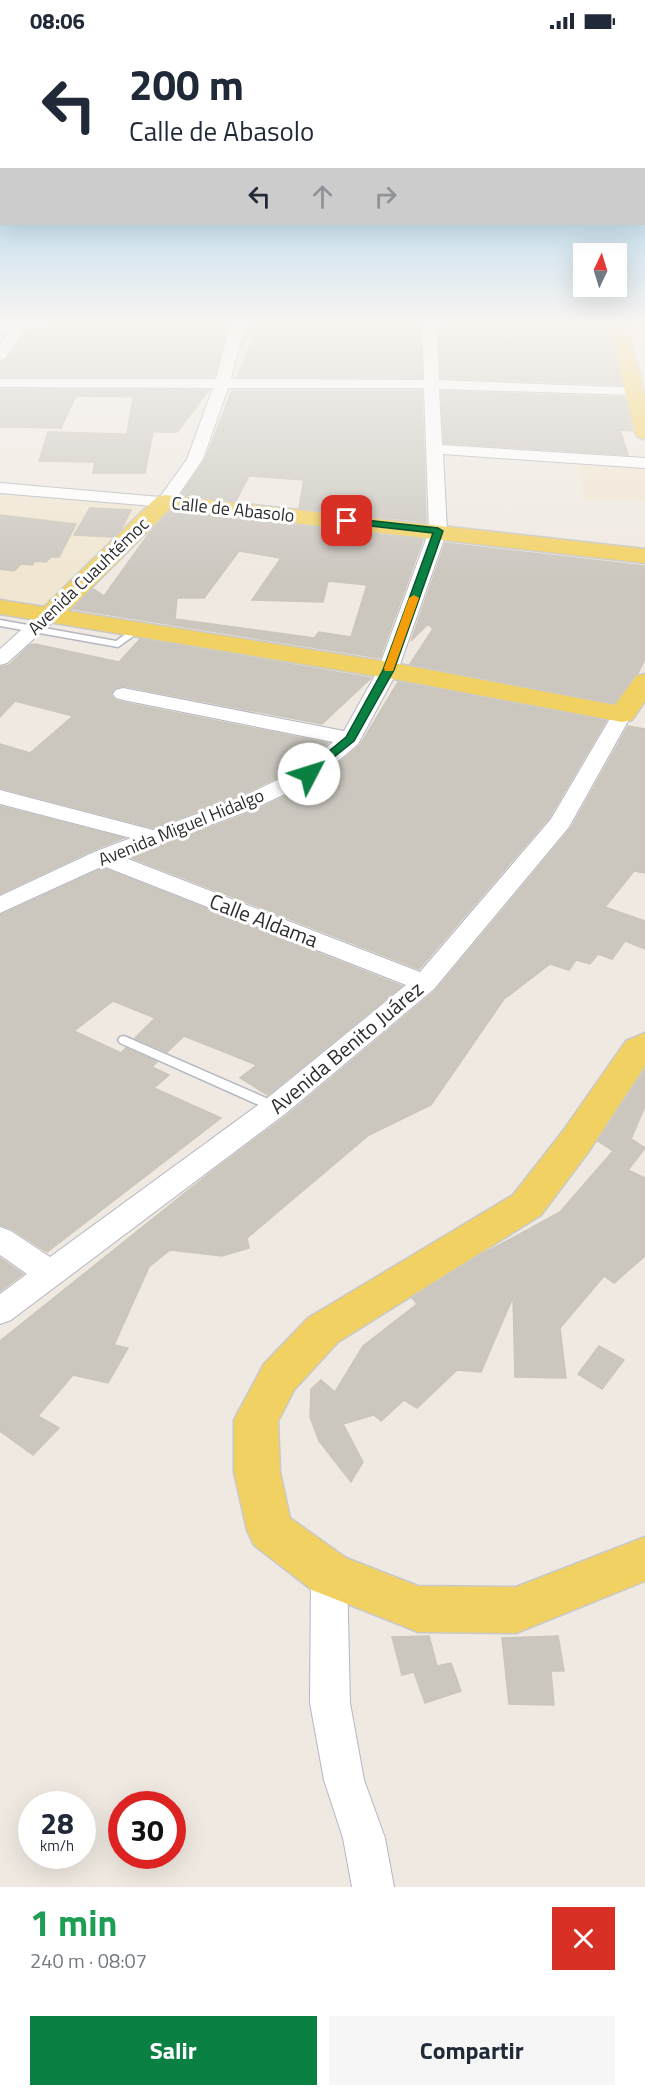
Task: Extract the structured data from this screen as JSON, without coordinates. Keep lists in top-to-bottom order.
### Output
{
  "streets": {
    "main road": ["Calle de Abasolo", "Avenida Cuauhtémoc", "Avenida Benito Juárez"],
    "street": ["Avenida Miguel Hidalgo", "Calle Aldama"]
  },
  "crossings": [
    ["Calle de Abasolo", "Avenida Cuauhtémoc"],
    ["Calle de Abasolo", "Avenida Miguel Hidalgo"],
    ["Avenida Miguel Hidalgo", "Calle Aldama"],
    ["Calle Aldama", "Avenida Benito Juárez"]
  ],
  "north": "top",
  "page": {
    "status": "08:06",
    "turn": ["200 m", "Calle de Abasolo"],
    "speed": "28 km/h",
    "limit": "30",
    "heading": ["1 min", "240 m · 08:07"],
    "buttons": ["Salir", "Compartir"]
  }
}
